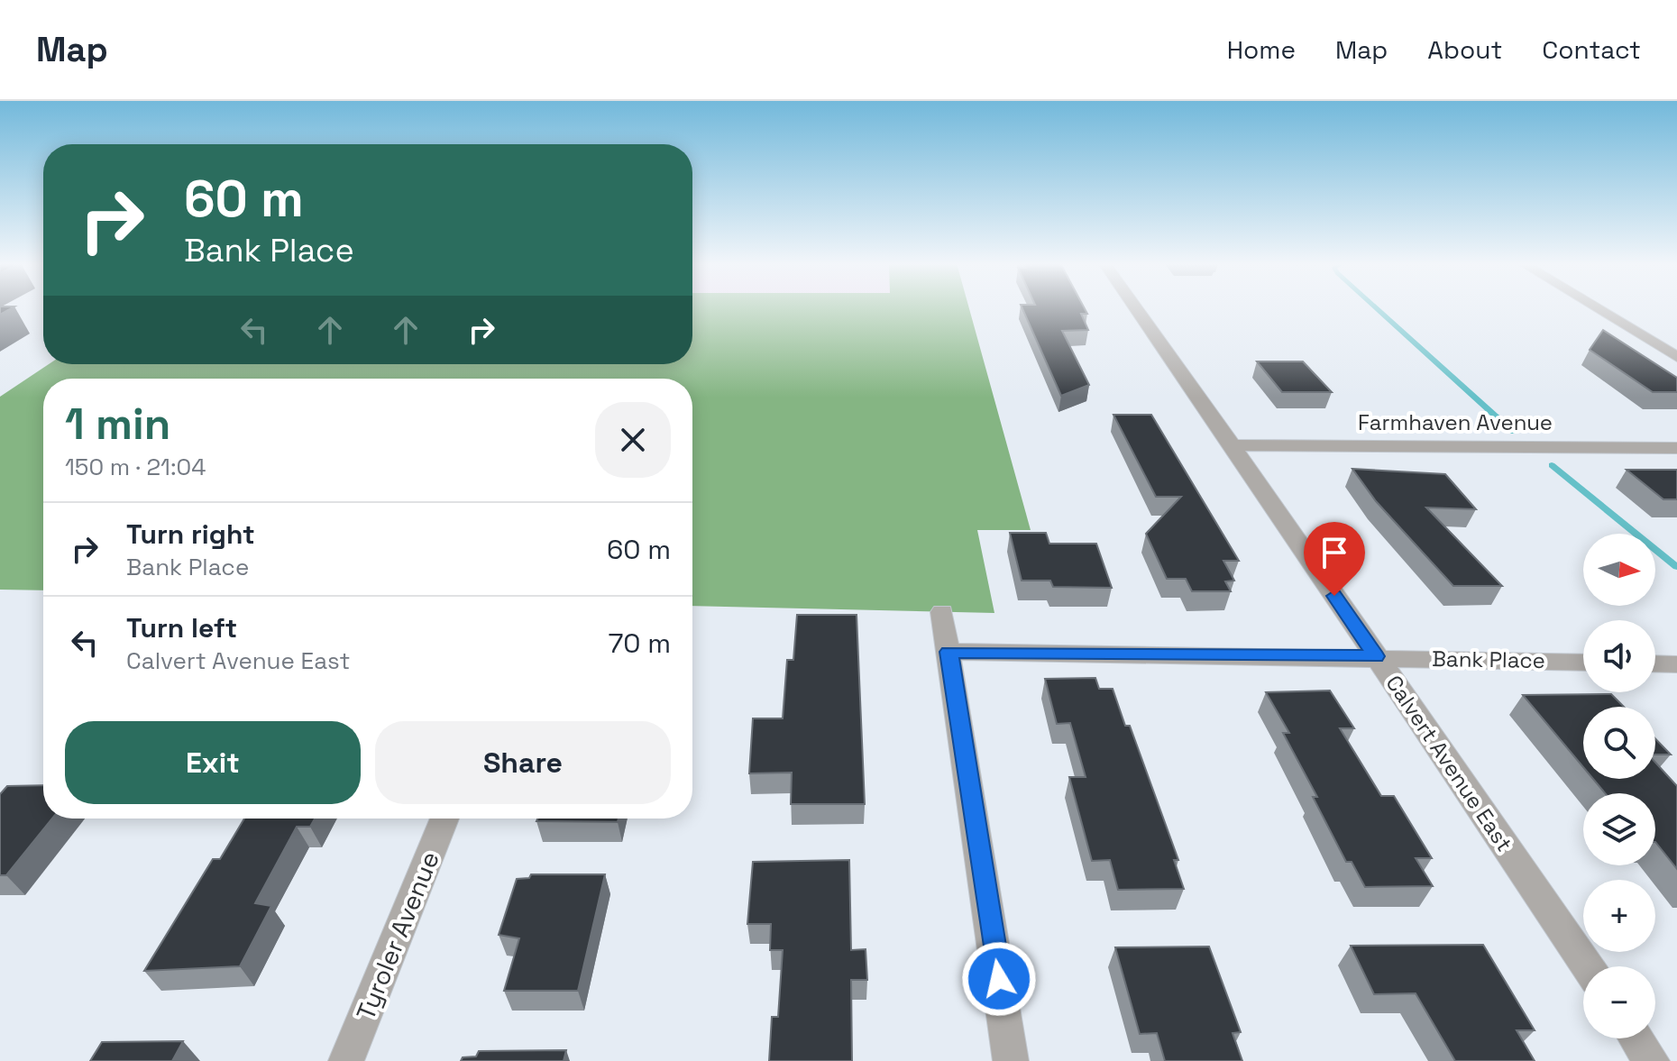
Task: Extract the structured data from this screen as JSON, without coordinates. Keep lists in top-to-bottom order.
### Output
{
  "streets": {
    "street": [
      "Farmhaven Avenue",
      "Bank Place",
      "Calvert Avenue East",
      "Tyroler Avenue"
    ]
  },
  "crossings": [
    ["Farmhaven Avenue", "Calvert Avenue East"],
    ["Bank Place", "Calvert Avenue East"]
  ],
  "north": "right",
  "page": {
    "header": "Map",
    "nav": [
      "Home",
      "Map",
      "About",
      "Contact"
    ],
    "turn": ["60 m", "Bank Place"],
    "heading": ["1 min", "150 m · 21:04"],
    "list": [
      {
        "name": "Turn right",
        "note": "Bank Place",
        "value": "60 m"
      },
      {
        "name": "Turn left",
        "note": "Calvert Avenue East",
        "value": "70 m"
      }
    ],
    "map_buttons": ["+", "−"],
    "buttons": ["Exit", "Share"]
  }
}
